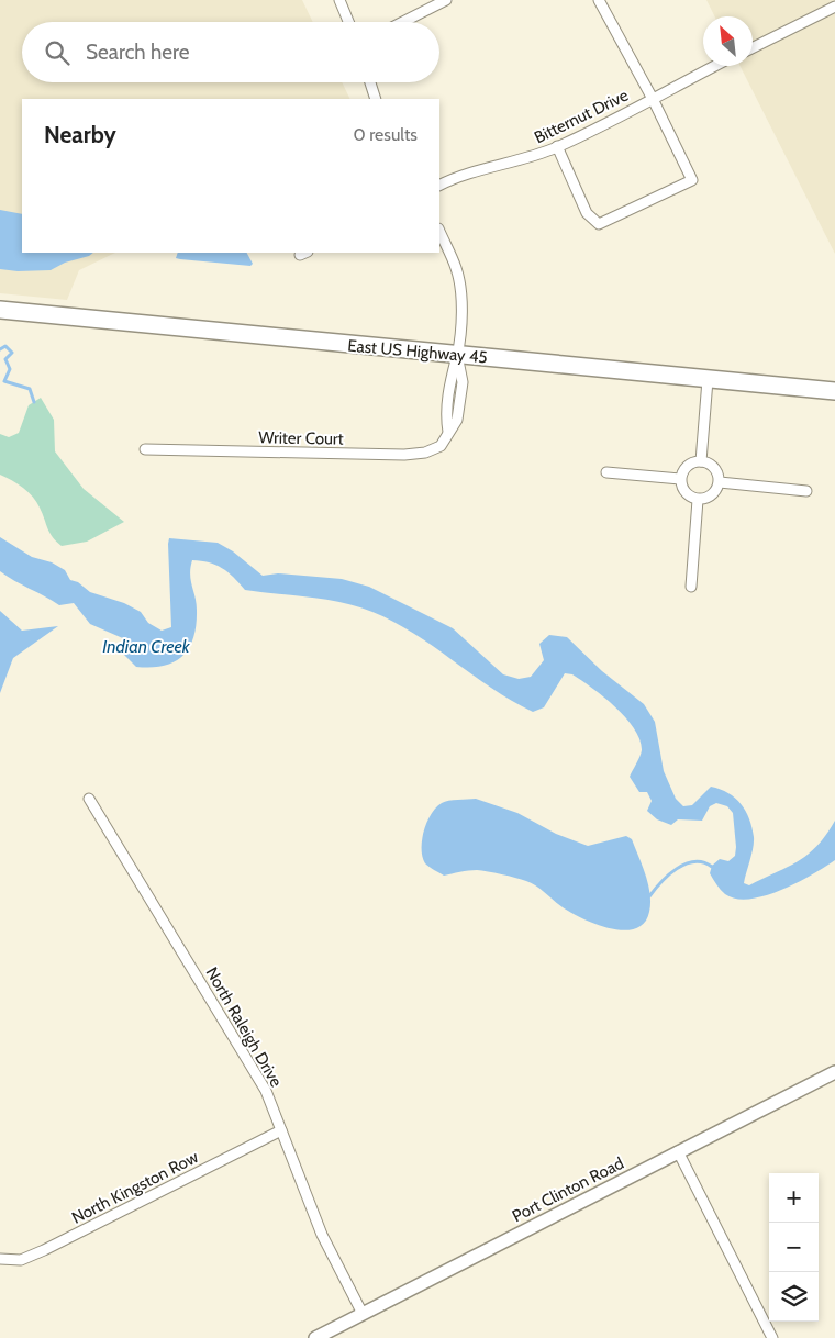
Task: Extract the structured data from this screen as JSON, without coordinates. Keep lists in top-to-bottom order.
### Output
{
  "streets": {
    "main road": ["East US Highway 45"],
    "street": [
      "Bitternut Drive",
      "Writer Court",
      "North Raleigh Drive",
      "North Kingston Row",
      "Port Clinton Road"
    ]
  },
  "crossings": [
    ["East US Highway 45", "Writer Court"],
    ["North Raleigh Drive", "North Kingston Row"],
    ["North Raleigh Drive", "Port Clinton Road"]
  ],
  "water": ["Indian Creek"],
  "north": "top left",
  "page": {
    "search": "Search here",
    "heading": ["Nearby", "0 results"],
    "map_buttons": ["+", "−"]
  }
}
